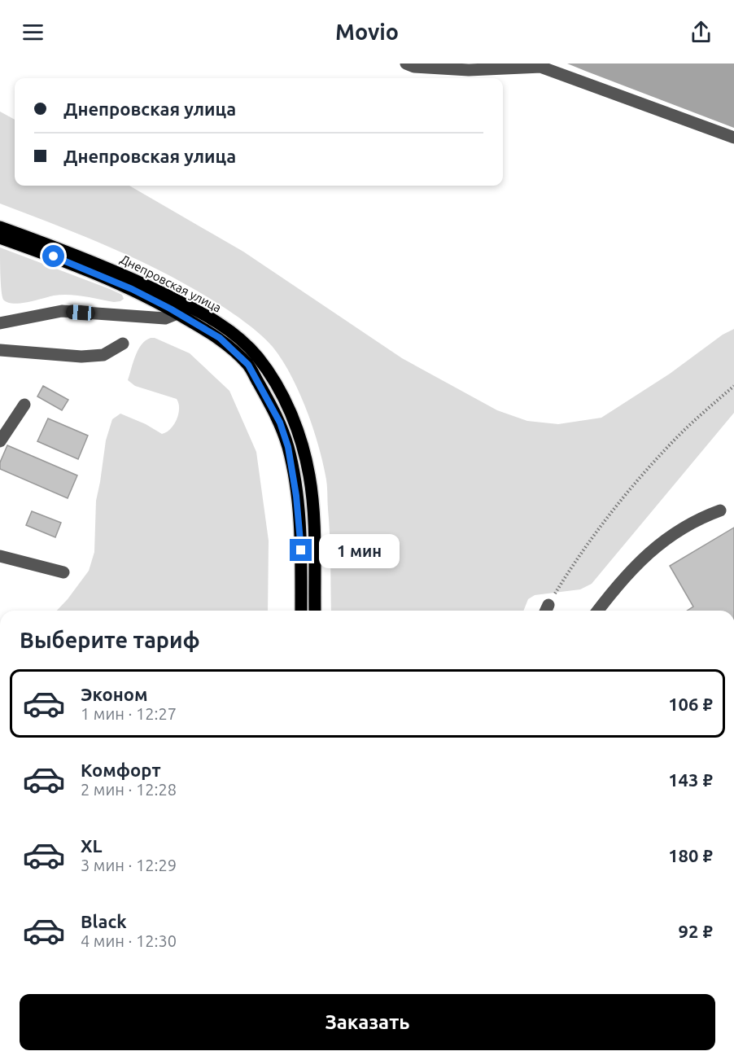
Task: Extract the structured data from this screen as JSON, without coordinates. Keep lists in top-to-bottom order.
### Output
{
  "streets": {
    "main road": ["Днепровская улица"]
  },
  "page": {
    "header": "Movio",
    "banner": ["Днепровская улица", "Днепровская улица"],
    "bubble": "1 мин",
    "heading": "Выберите тариф",
    "list": [
      {
        "name": "Эконом",
        "note": "1 мин · 12:27",
        "value": "106 ₽"
      },
      {
        "name": "Комфорт",
        "note": "2 мин · 12:28",
        "value": "143 ₽"
      },
      {
        "name": "XL",
        "note": "3 мин · 12:29",
        "value": "180 ₽"
      },
      {
        "name": "Black",
        "note": "4 мин · 12:30",
        "value": "92 ₽"
      }
    ],
    "buttons": "Заказать"
  }
}
